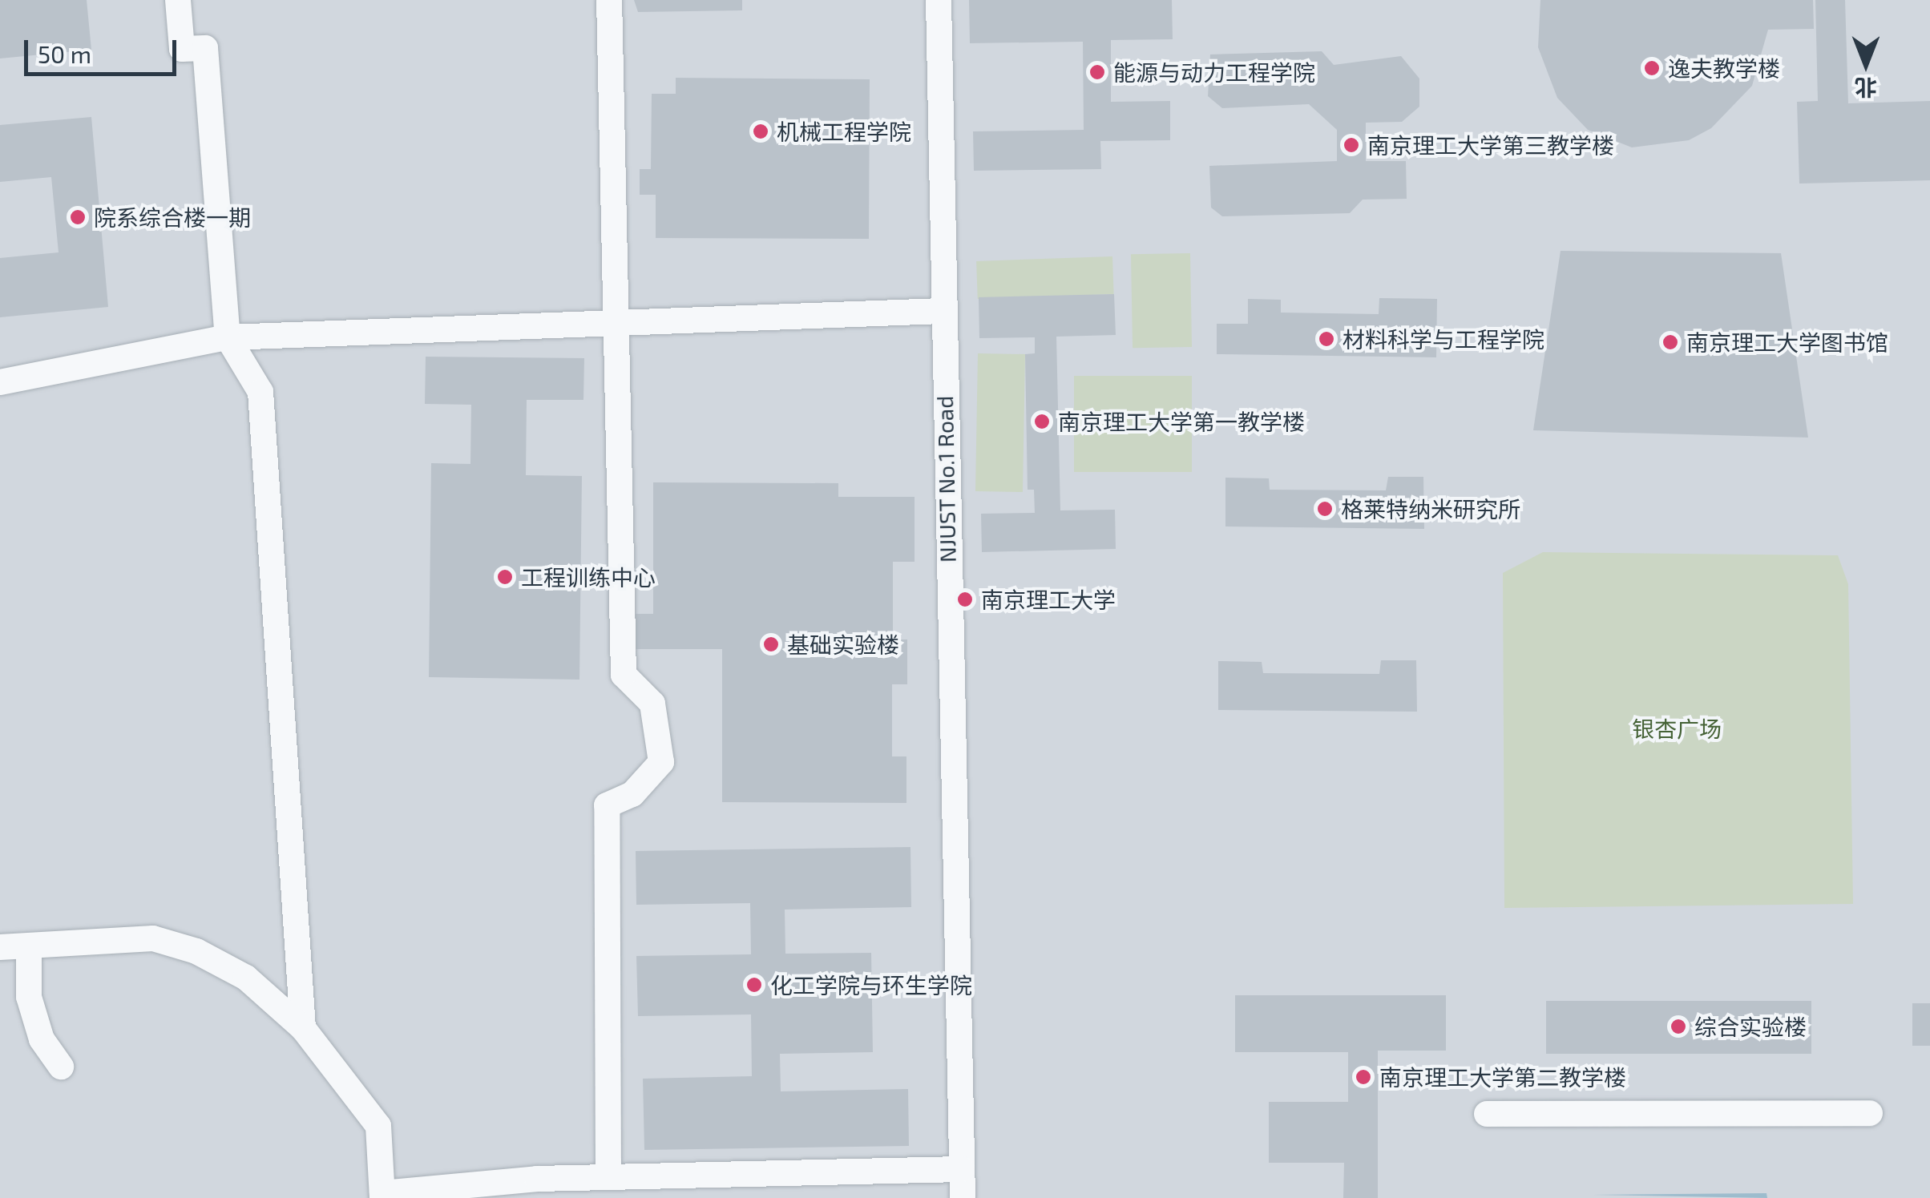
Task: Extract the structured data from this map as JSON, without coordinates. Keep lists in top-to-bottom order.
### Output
{
  "streets": {
    "street": ["NJUST No.1 Road"]
  },
  "parks": ["银杏广场"],
  "places": [
    "逸夫教学楼",
    "能源与动力工程学院",
    "机械工程学院",
    "南京理工大学第三教学楼",
    "院系综合楼一期",
    "材料科学与工程学院",
    "南京理工大学图书馆",
    "南京理工大学第一教学楼",
    "格莱特纳米研究所",
    "工程训练中心",
    "南京理工大学",
    "基础实验楼",
    "化工学院与环生学院",
    "综合实验楼",
    "南京理工大学第二教学楼"
  ],
  "scale_bar": "50 m",
  "north": "bottom"
}
